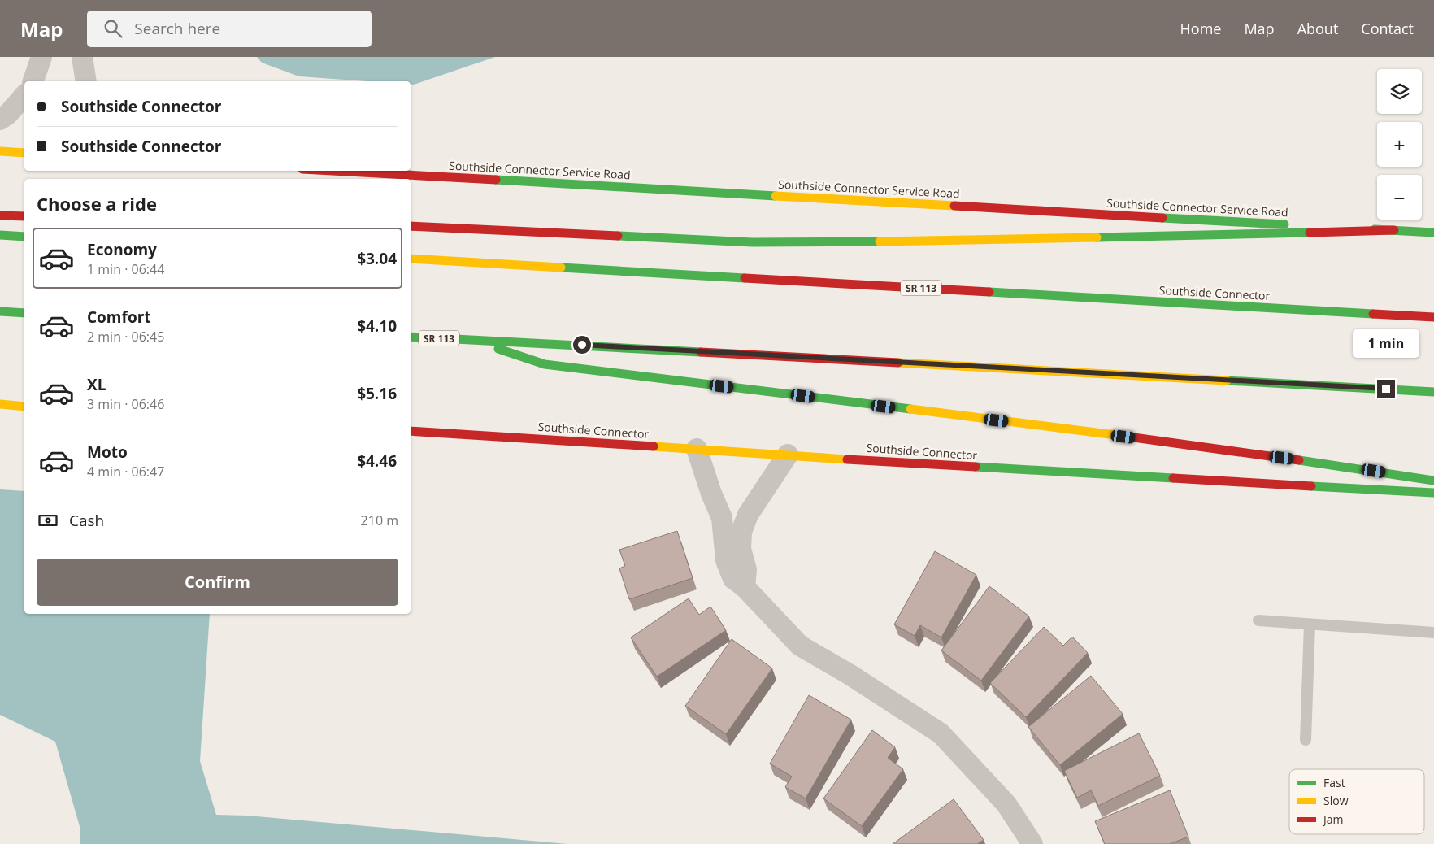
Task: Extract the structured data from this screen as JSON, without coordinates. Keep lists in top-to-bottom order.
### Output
{
  "streets": {
    "main road": ["Southside Connector Service Road", "SR 113", "Southside Connector"]
  },
  "legend": ["Fast", "Slow", "Jam"],
  "page": {
    "header": "Map",
    "search": "Search here",
    "nav": [
      "Home",
      "Map",
      "About",
      "Contact"
    ],
    "map_buttons": ["+", "−"],
    "banner": ["Southside Connector", "Southside Connector"],
    "heading": "Choose a ride",
    "list": [
      {
        "name": "Economy",
        "note": "1 min · 06:44",
        "value": "$3.04"
      },
      {
        "name": "Comfort",
        "note": "2 min · 06:45",
        "value": "$4.10"
      },
      {
        "name": "XL",
        "note": "3 min · 06:46",
        "value": "$5.16"
      },
      {
        "name": "Moto",
        "note": "4 min · 06:47",
        "value": "$4.46"
      }
    ],
    "bubble": "1 min",
    "pay": ["Cash", "210 m"],
    "buttons": "Confirm"
  }
}
